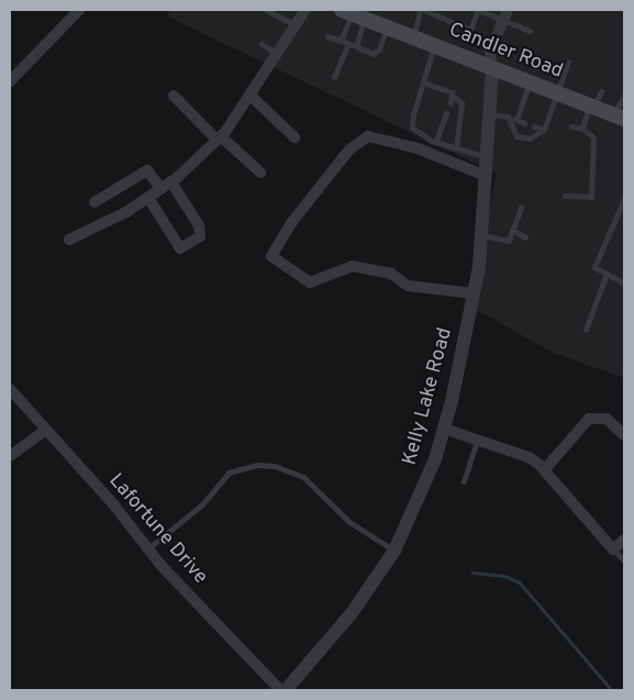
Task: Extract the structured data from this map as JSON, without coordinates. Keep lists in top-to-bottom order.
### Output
{
  "streets": {
    "main road": ["Candler Road"],
    "street": ["Kelly Lake Road", "Lafortune Drive"]
  },
  "crossings": [
    ["Candler Road", "Kelly Lake Road"]
  ]
}
